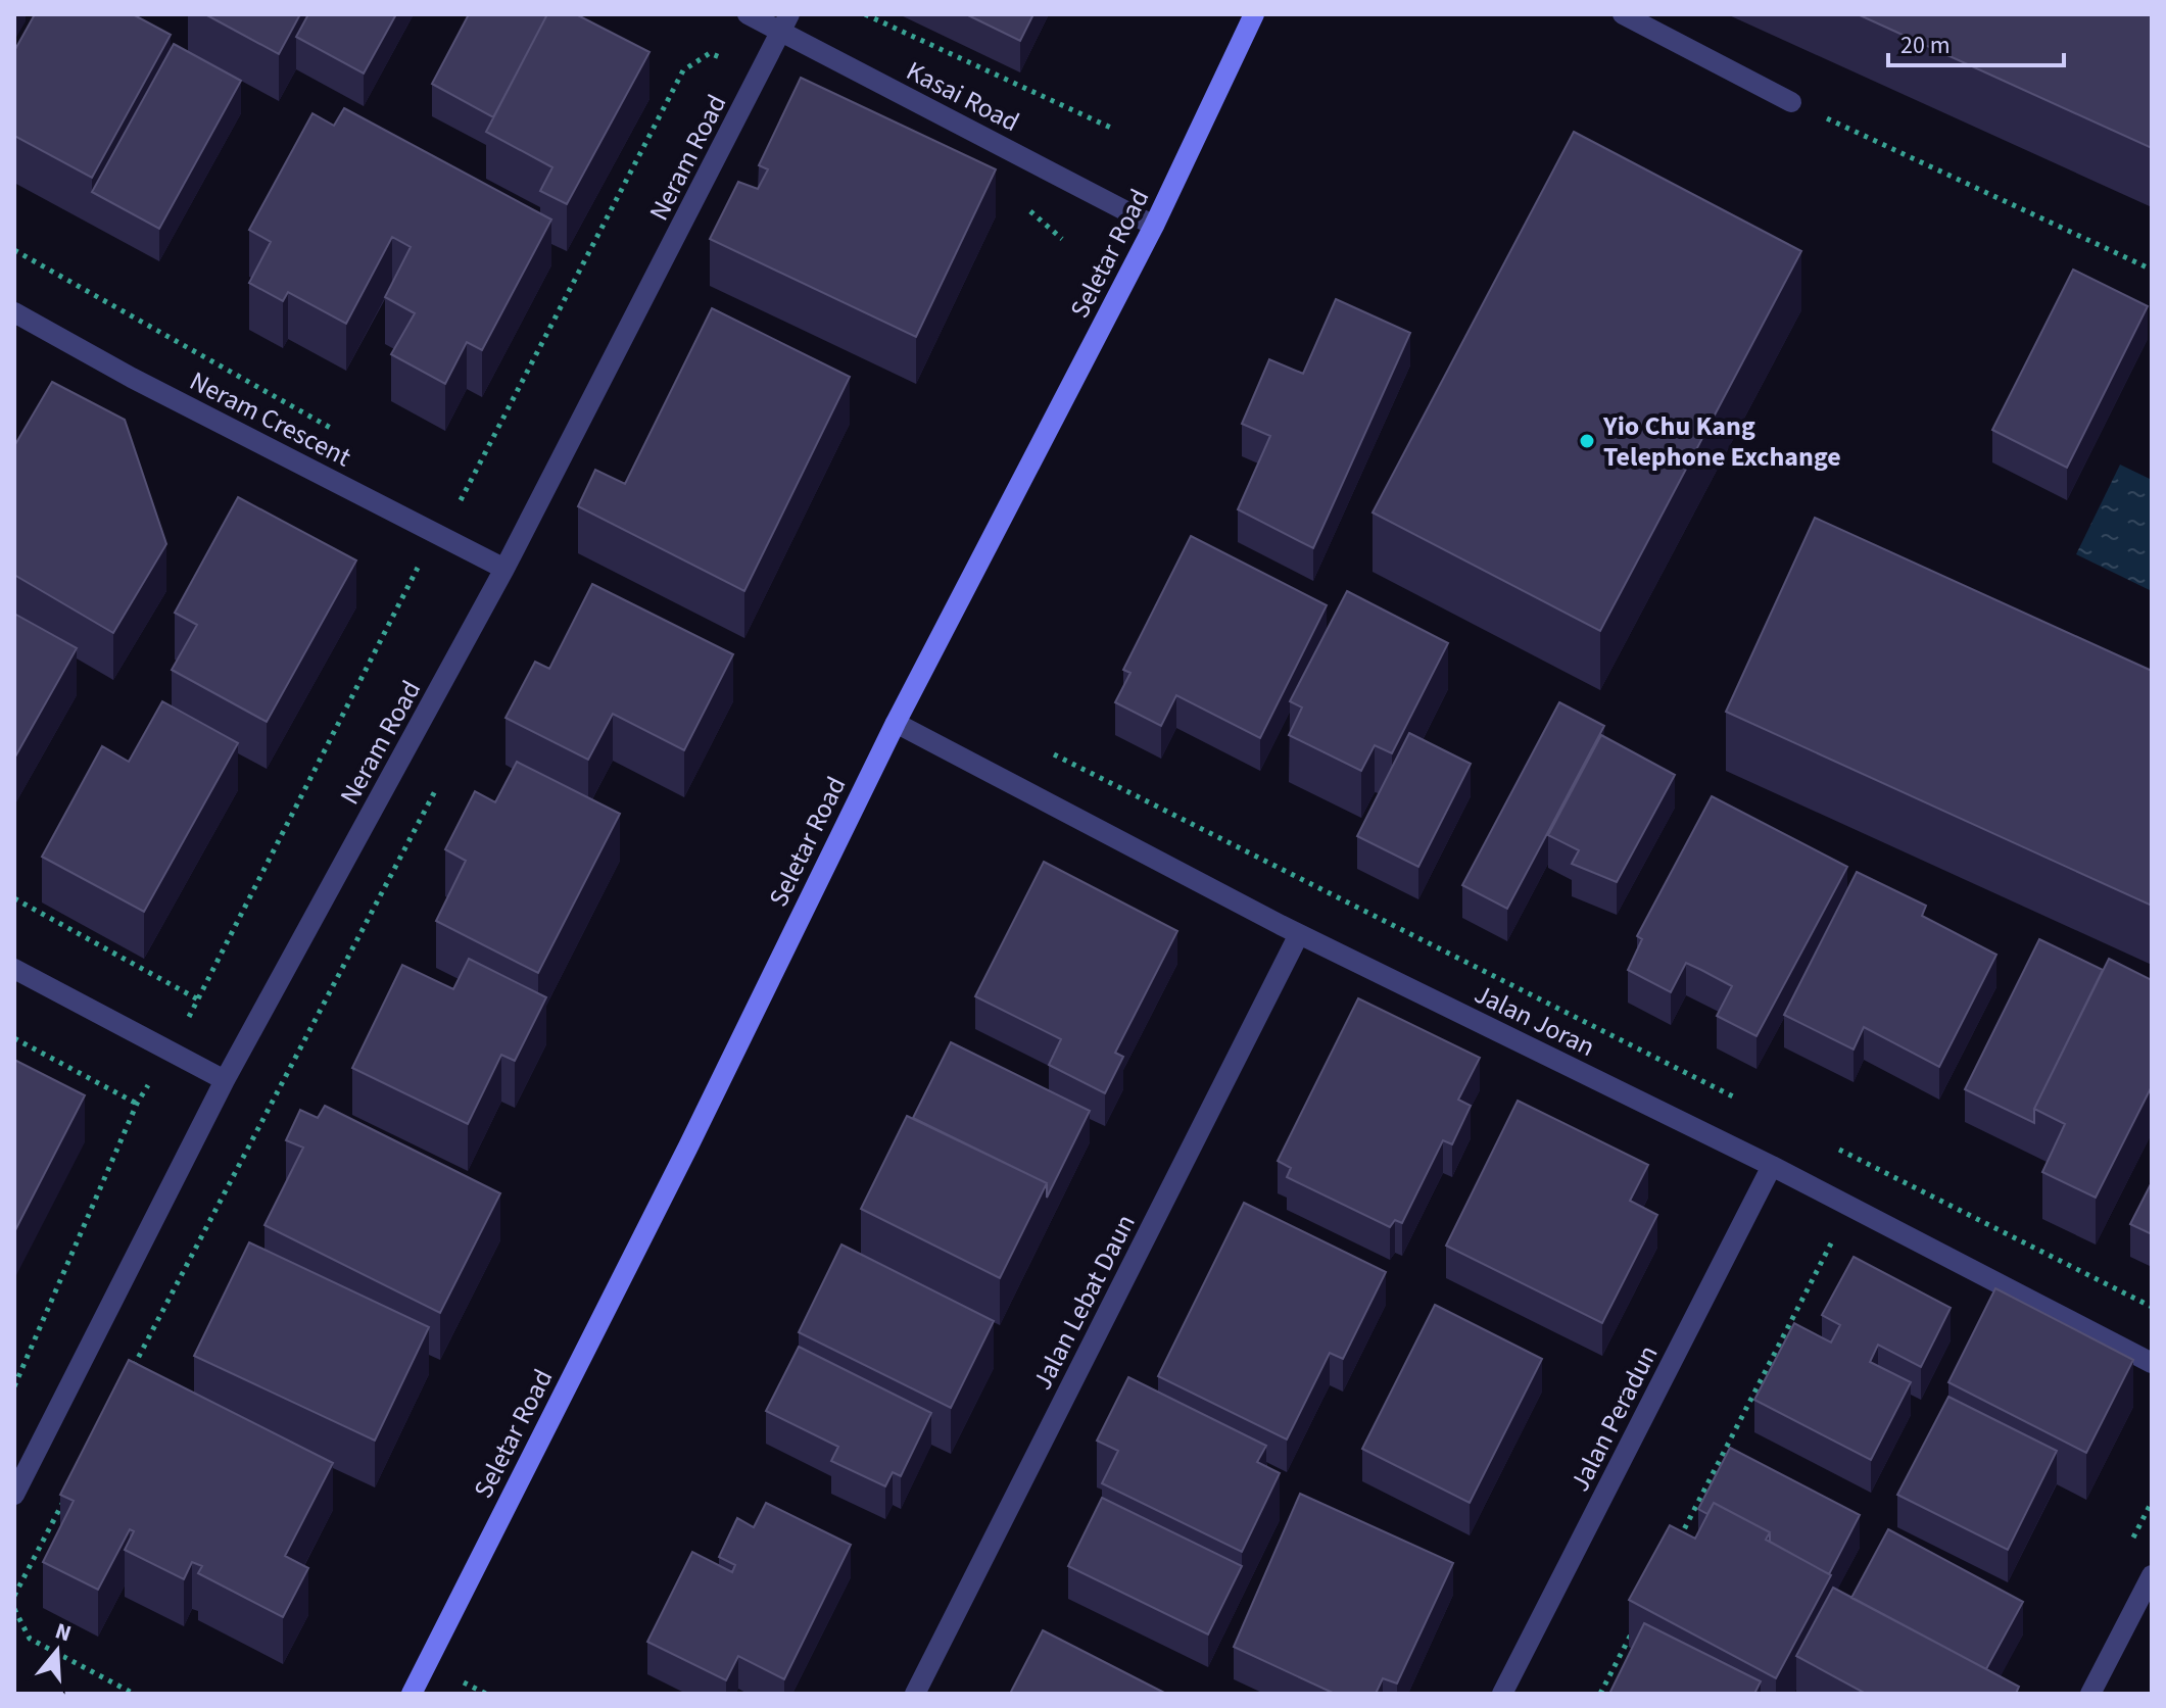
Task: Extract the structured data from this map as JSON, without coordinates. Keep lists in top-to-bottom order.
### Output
{
  "streets": {
    "street": [
      "Kasai Road",
      "Neram Road",
      "Seletar Road",
      "Neram Crescent",
      "Jalan Joran",
      "Jalan Lebat Daun",
      "Jalan Peradun"
    ]
  },
  "crossings": [
    ["Kasai Road", "Neram Road"],
    ["Kasai Road", "Seletar Road"],
    ["Neram Road", "Neram Crescent"],
    ["Seletar Road", "Jalan Joran"],
    ["Jalan Joran", "Jalan Lebat Daun"],
    ["Jalan Joran", "Jalan Peradun"]
  ],
  "places": ["Yio Chu Kang Telephone Exchange"],
  "scale_bar": "20 m",
  "north": "top"
}
